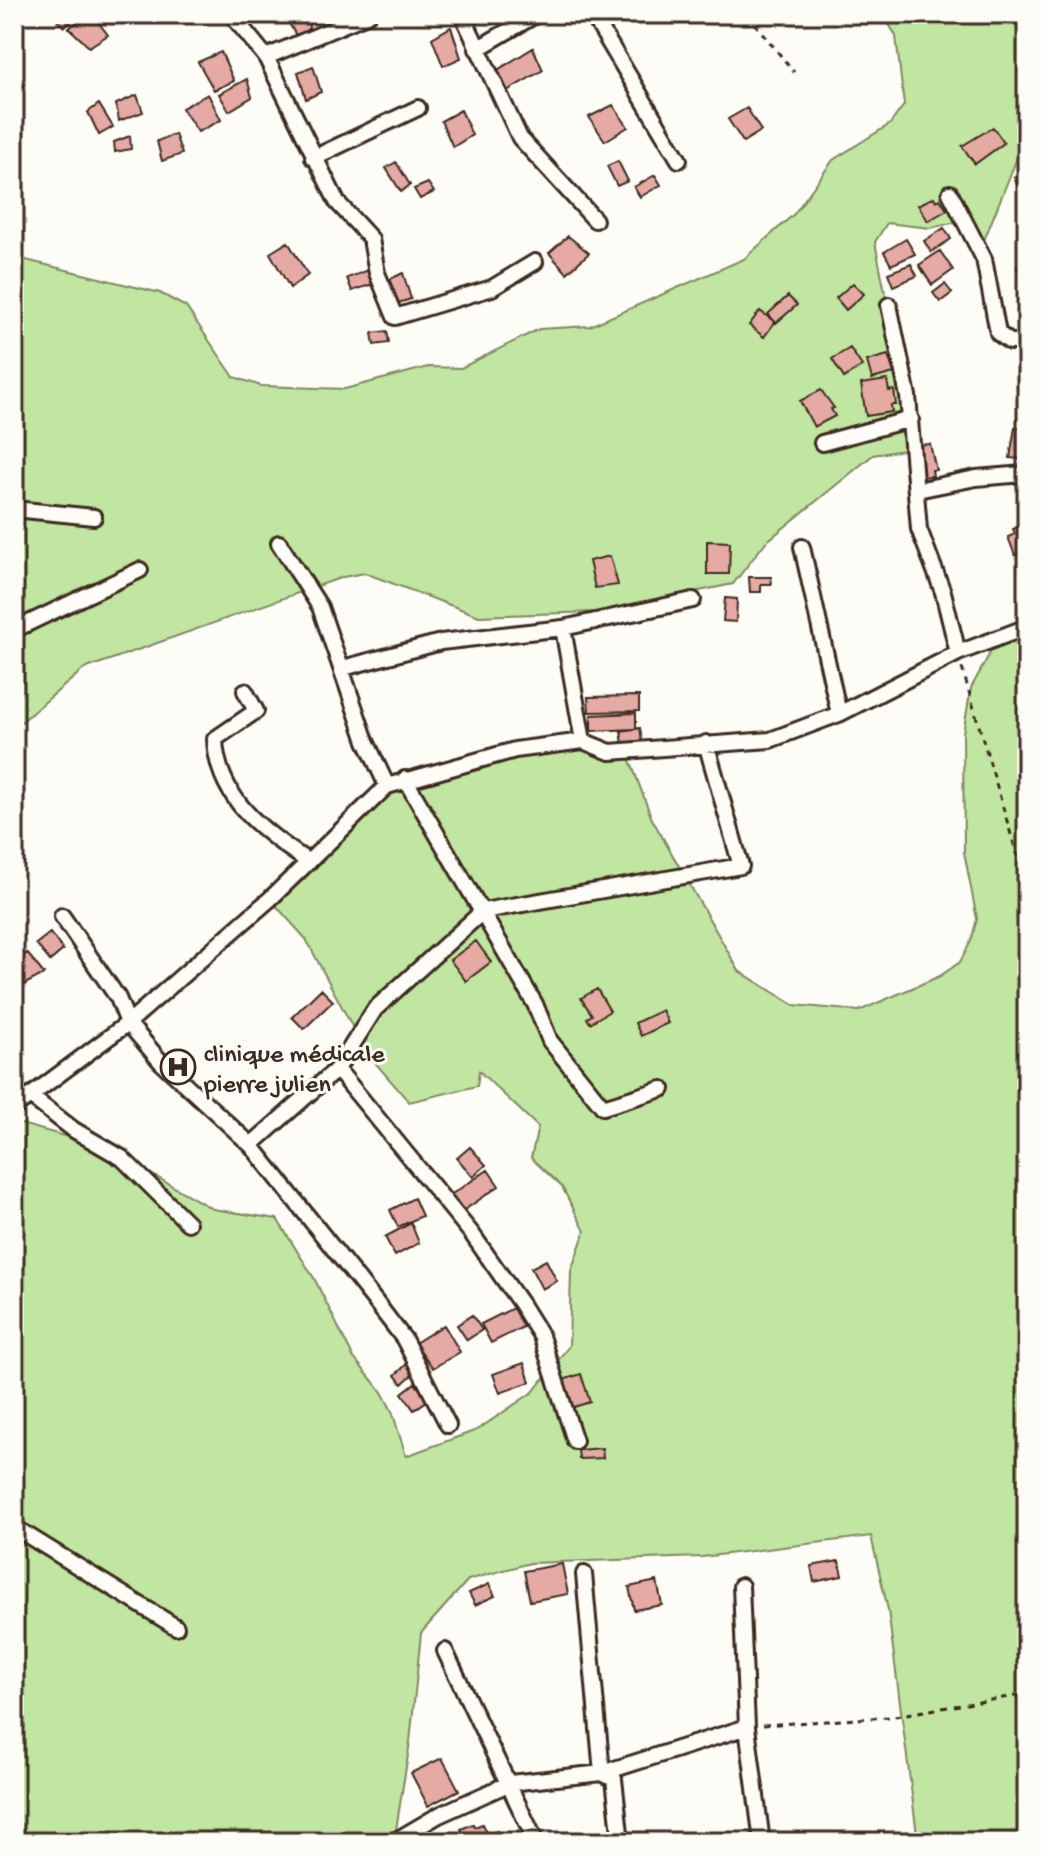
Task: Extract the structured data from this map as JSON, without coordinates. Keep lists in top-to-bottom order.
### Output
{
  "places": {
    "hospital": ["clinique médicale pierre julien"]
  }
}
